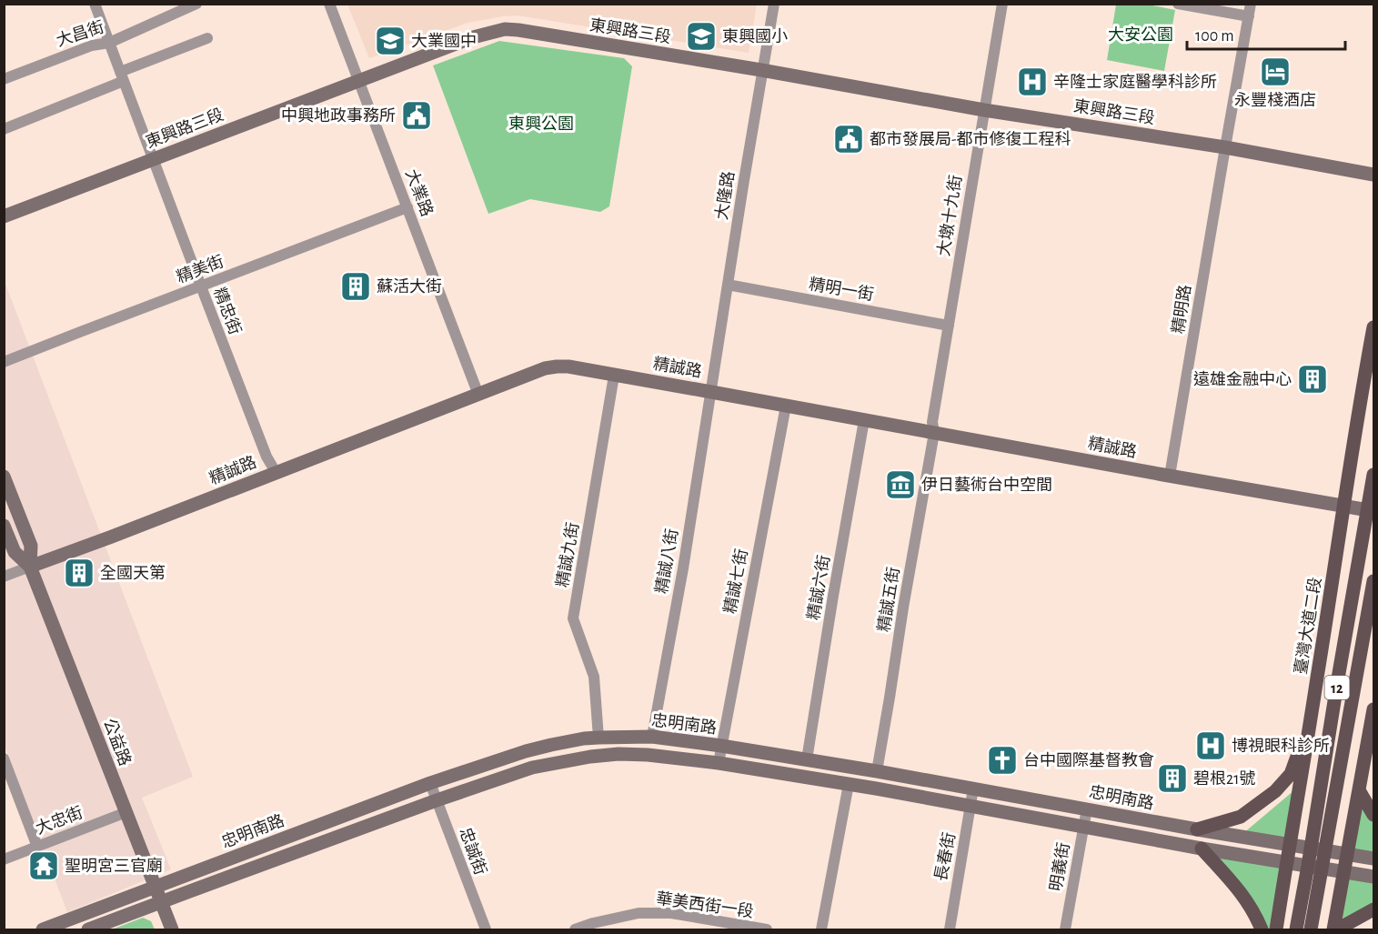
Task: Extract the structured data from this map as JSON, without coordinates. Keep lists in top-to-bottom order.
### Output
{
  "streets": {
    "main road": [
      "東興路三段",
      "精誠路",
      "臺灣大道二段",
      "12",
      "忠明南路",
      "公益路"
    ],
    "street": [
      "大昌街",
      "大業路",
      "大隆路",
      "大墩十九街",
      "精美街",
      "精明一街",
      "精明路",
      "精忠街",
      "精誠九街",
      "精誠八街",
      "精誠七街",
      "精誠六街",
      "精誠五街",
      "大忠街",
      "忠誠街",
      "長春街",
      "明義街",
      "華美西街一段"
    ]
  },
  "crossings": [
    ["東興路三段", "大業路"],
    ["東興路三段", "大隆路"],
    ["東興路三段", "大墩十九街"],
    ["東興路三段", "精明路"],
    ["東興路三段", "精忠街"],
    ["大昌街", "精忠街"],
    ["大業路", "精美街"],
    ["大業路", "精誠路"],
    ["大隆路", "精明一街"],
    ["大隆路", "精誠路"],
    ["大隆路", "精誠八街"],
    ["大墩十九街", "精明一街"],
    ["大墩十九街", "精誠路"],
    ["大墩十九街", "精誠五街"],
    ["精美街", "精忠街"],
    ["精明路", "精誠路"],
    ["精忠街", "精誠路"],
    ["精誠路", "精誠九街"],
    ["精誠路", "精誠八街"],
    ["精誠路", "精誠七街"],
    ["精誠路", "精誠六街"],
    ["精誠路", "精誠五街"],
    ["精誠路", "臺灣大道二段"],
    ["精誠路", "12"],
    ["精誠路", "公益路"],
    ["精誠九街", "忠明南路"],
    ["精誠八街", "忠明南路"],
    ["精誠七街", "忠明南路"],
    ["精誠六街", "忠明南路"],
    ["精誠五街", "忠明南路"],
    ["臺灣大道二段", "忠明南路"],
    ["12", "忠明南路"],
    ["忠明南路", "公益路"],
    ["忠明南路", "忠誠街"],
    ["忠明南路", "長春街"],
    ["忠明南路", "明義街"],
    ["公益路", "大忠街"]
  ],
  "parks": ["大安公園", "東興公園"],
  "places": {
    "school or university": ["東興國小", "大業國中"],
    "hotel": ["永豐棧酒店"],
    "hospital": ["辛隆士家庭醫學科診所", "博視眼科診所"],
    "public building": ["中興地政事務所", "都市發展局-都市修復工程科"],
    "building": [
      "蘇活大街",
      "遠雄金融中心",
      "全國天第",
      "碧根21號"
    ],
    "museum": ["伊日藝術台中空間"],
    "church": ["台中國際基督教會"],
    "temple": ["聖明宮三官廟"]
  },
  "scale_bar": "100 m"
}
